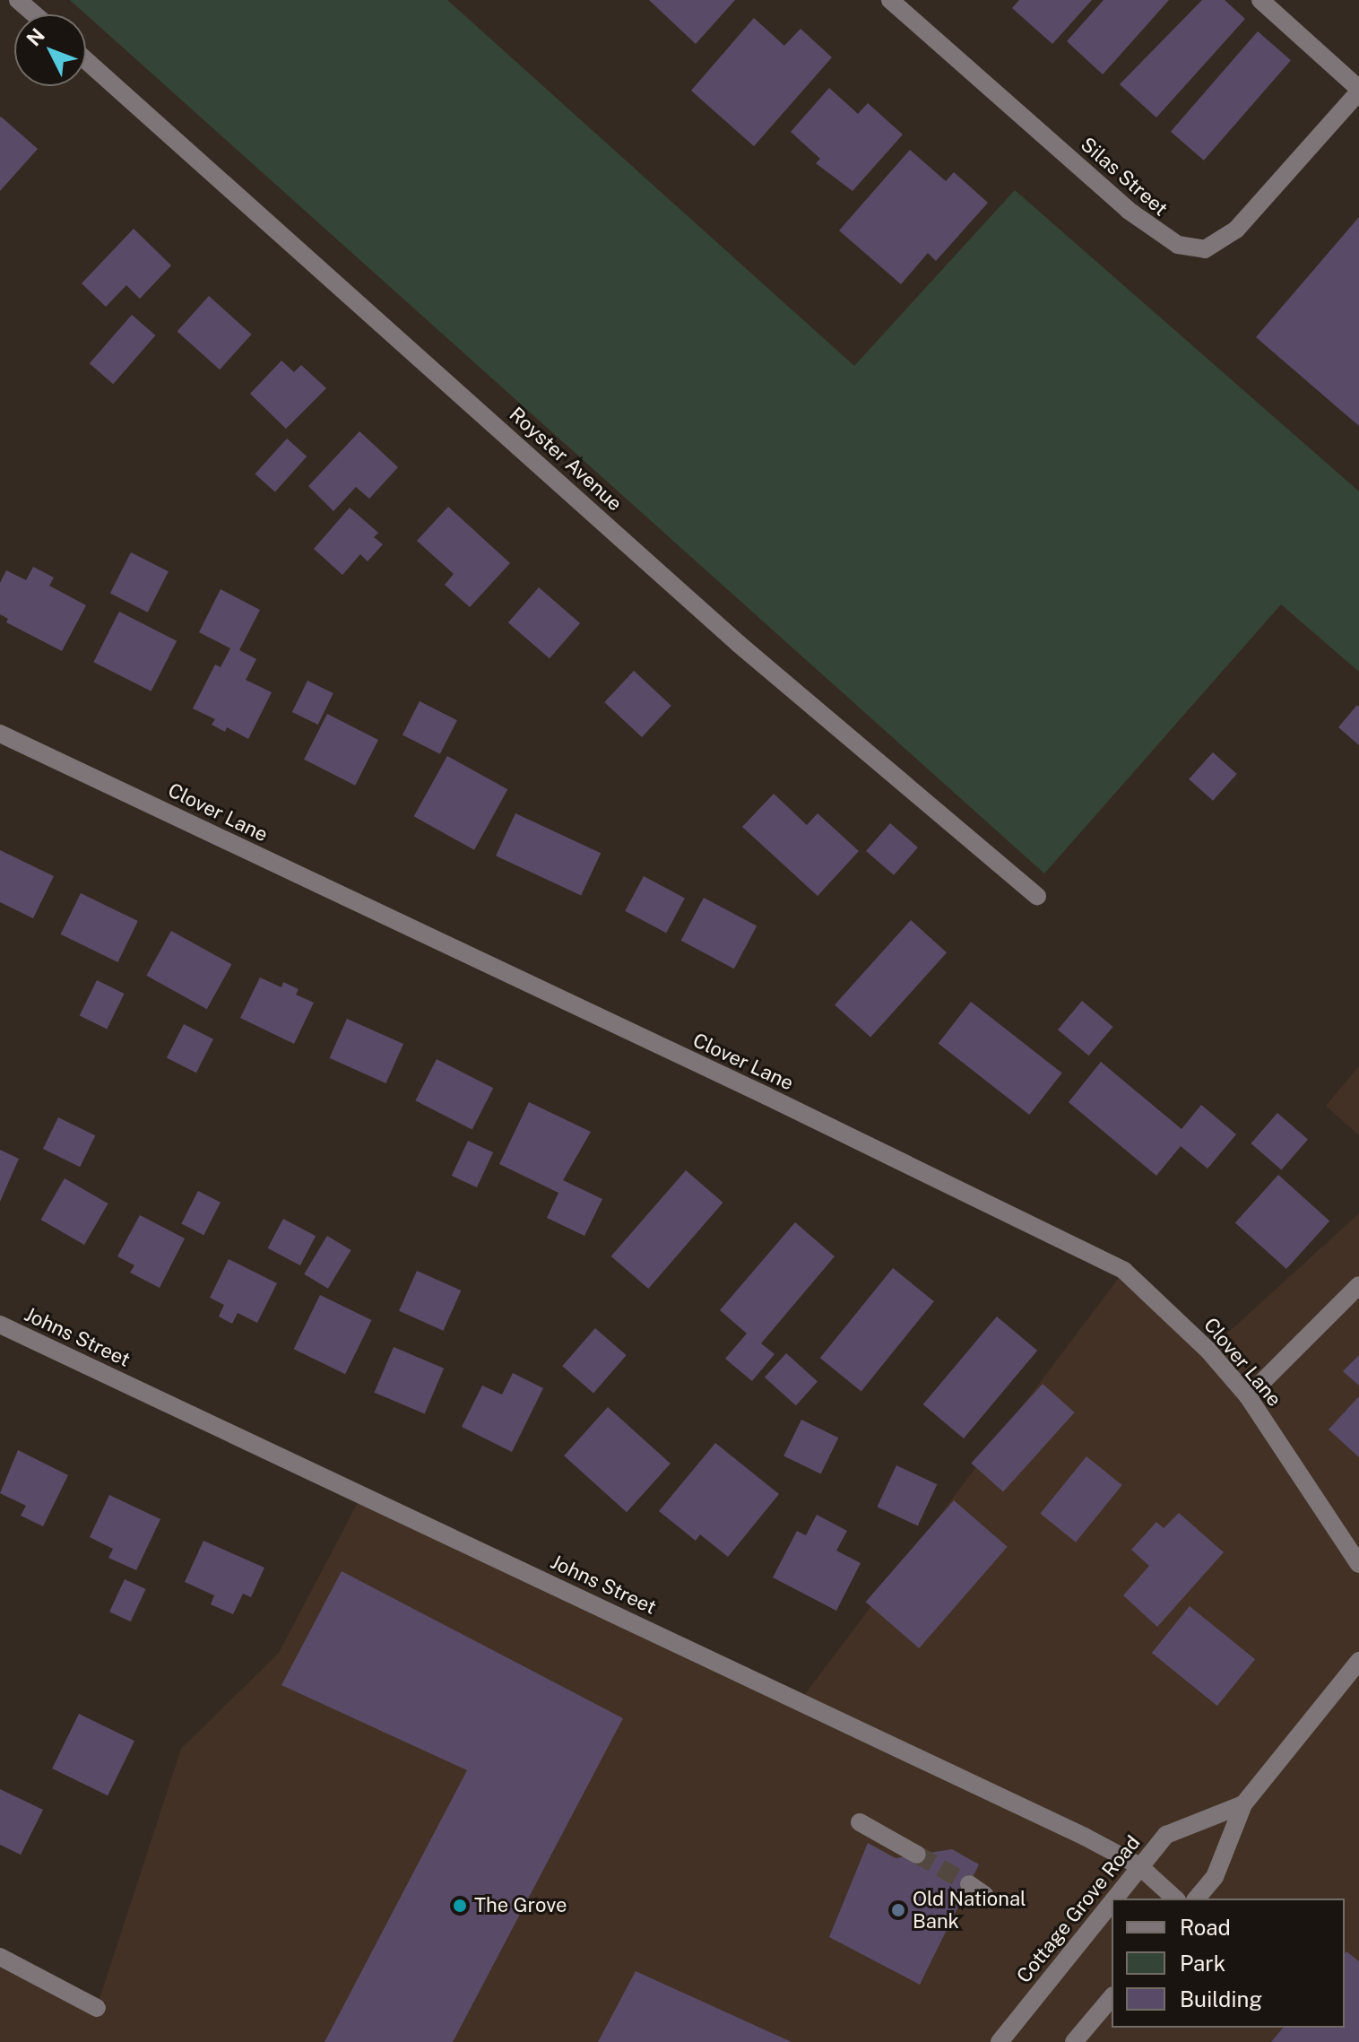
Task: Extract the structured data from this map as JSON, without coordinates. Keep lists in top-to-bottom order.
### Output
{
  "streets": {
    "street": [
      "Silas Street",
      "Royster Avenue",
      "Clover Lane",
      "Johns Street",
      "Cottage Grove Road"
    ]
  },
  "crossings": [
    ["Johns Street", "Cottage Grove Road"]
  ],
  "places": ["The Grove", "Old National Bank"],
  "legend": ["Road", "Park", "Building"],
  "north": "top left"
}
